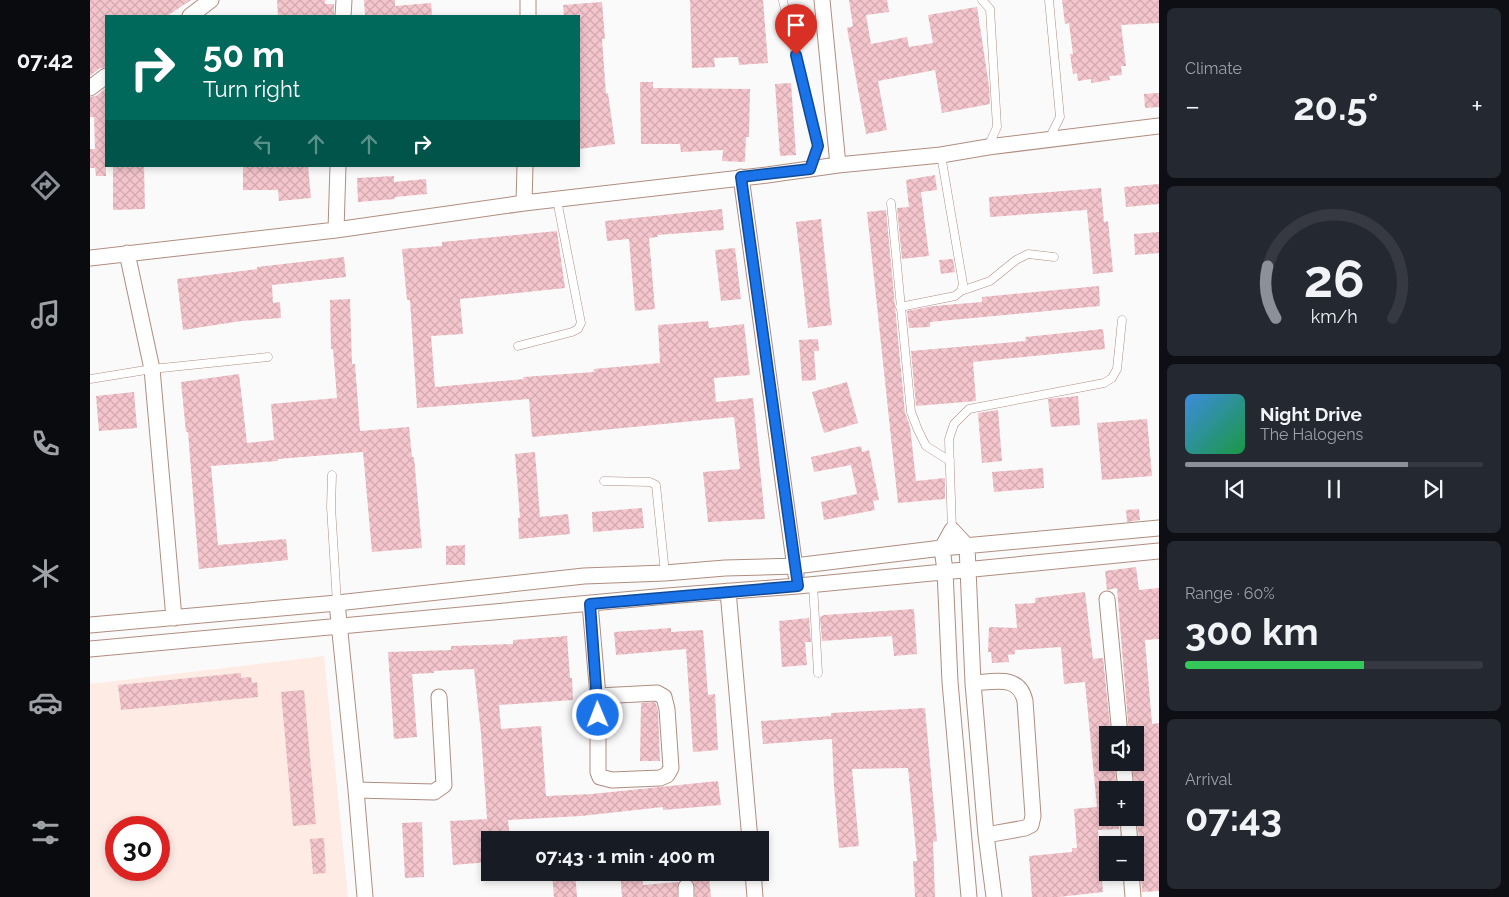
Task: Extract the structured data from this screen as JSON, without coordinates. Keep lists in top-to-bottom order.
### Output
{
  "page": {
    "tabs": "07:42",
    "tile": [
      "Climate",
      ["Range · 60%", "300 km"],
      ["Arrival", "07:43"]
    ],
    "turn": ["50 m", "Turn right"],
    "heat": ["−", "20.5°", "+"],
    "song": ["Night Drive", "The Halogens"],
    "map_buttons": ["+", "−"],
    "limit": "30",
    "trip": "07:43 · 1 min · 400 m",
    "gauge": ["26", "km/h"]
  }
}
